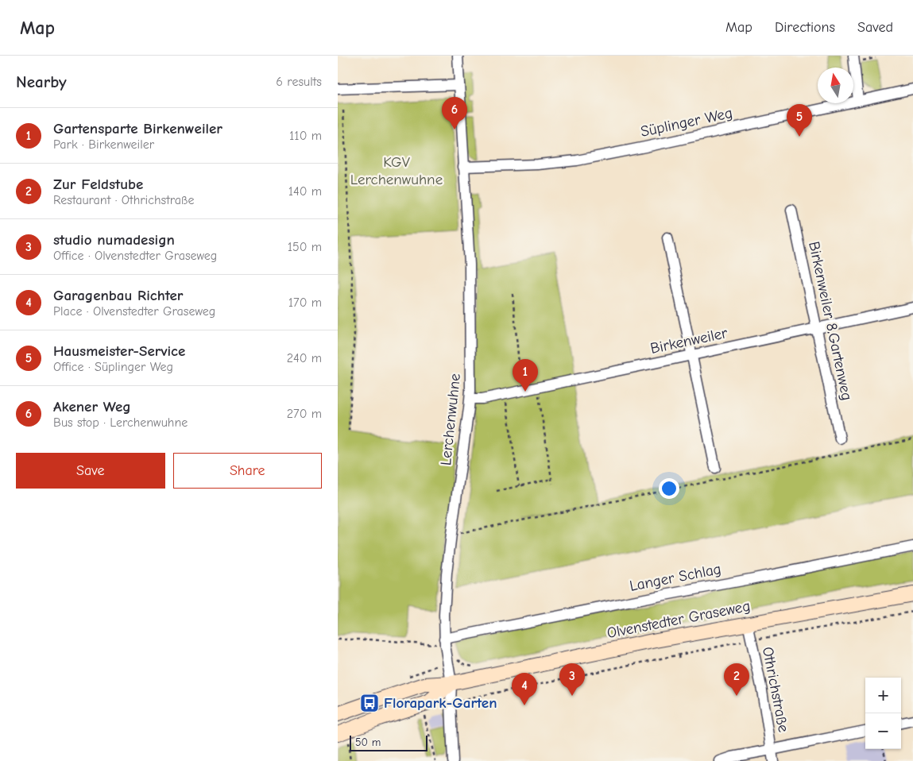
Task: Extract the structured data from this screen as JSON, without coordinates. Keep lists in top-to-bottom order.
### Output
{
  "streets": {
    "main road": ["Olvenstedter Graseweg"],
    "street": [
      "Süplinger Weg",
      "Birkenweiler 8.Gartenweg",
      "Birkenweiler",
      "Lerchenwuhne",
      "Langer Schlag",
      "Othrichstraße"
    ]
  },
  "crossings": [
    ["Süplinger Weg", "Lerchenwuhne"],
    ["Birkenweiler 8.Gartenweg", "Birkenweiler"],
    ["Birkenweiler", "Lerchenwuhne"],
    ["Lerchenwuhne", "Langer Schlag"],
    ["Lerchenwuhne", "Olvenstedter Graseweg"],
    ["Olvenstedter Graseweg", "Othrichstraße"]
  ],
  "parks": ["KGV Lerchenwuhne"],
  "places": {
    "bus stop": ["Florapark-Garten"]
  },
  "scale_bar": "50 m",
  "north": "top",
  "page": {
    "header": "Map",
    "nav": ["Map", "Directions", "Saved"],
    "heading": ["Nearby", "6 results"],
    "pins": [
      "6",
      "5",
      "1",
      "2",
      "3",
      "4"
    ],
    "list": [
      {
        "mark": "1",
        "name": "Gartensparte Birkenweiler",
        "note": "Park · Birkenweiler",
        "value": "110 m"
      },
      {
        "mark": "2",
        "name": "Zur Feldstube",
        "note": "Restaurant · Othrichstraße",
        "value": "140 m"
      },
      {
        "mark": "3",
        "name": "studio numadesign",
        "note": "Office · Olvenstedter Graseweg",
        "value": "150 m"
      },
      {
        "mark": "4",
        "name": "Garagenbau Richter",
        "note": "Place · Olvenstedter Graseweg",
        "value": "170 m"
      },
      {
        "mark": "5",
        "name": "Hausmeister-Service",
        "note": "Office · Süplinger Weg",
        "value": "240 m"
      },
      {
        "mark": "6",
        "name": "Akener Weg",
        "note": "Bus stop · Lerchenwuhne",
        "value": "270 m"
      }
    ],
    "buttons": ["Save", "Share"],
    "map_buttons": ["+", "−"],
    "scale": "50 m"
  }
}
